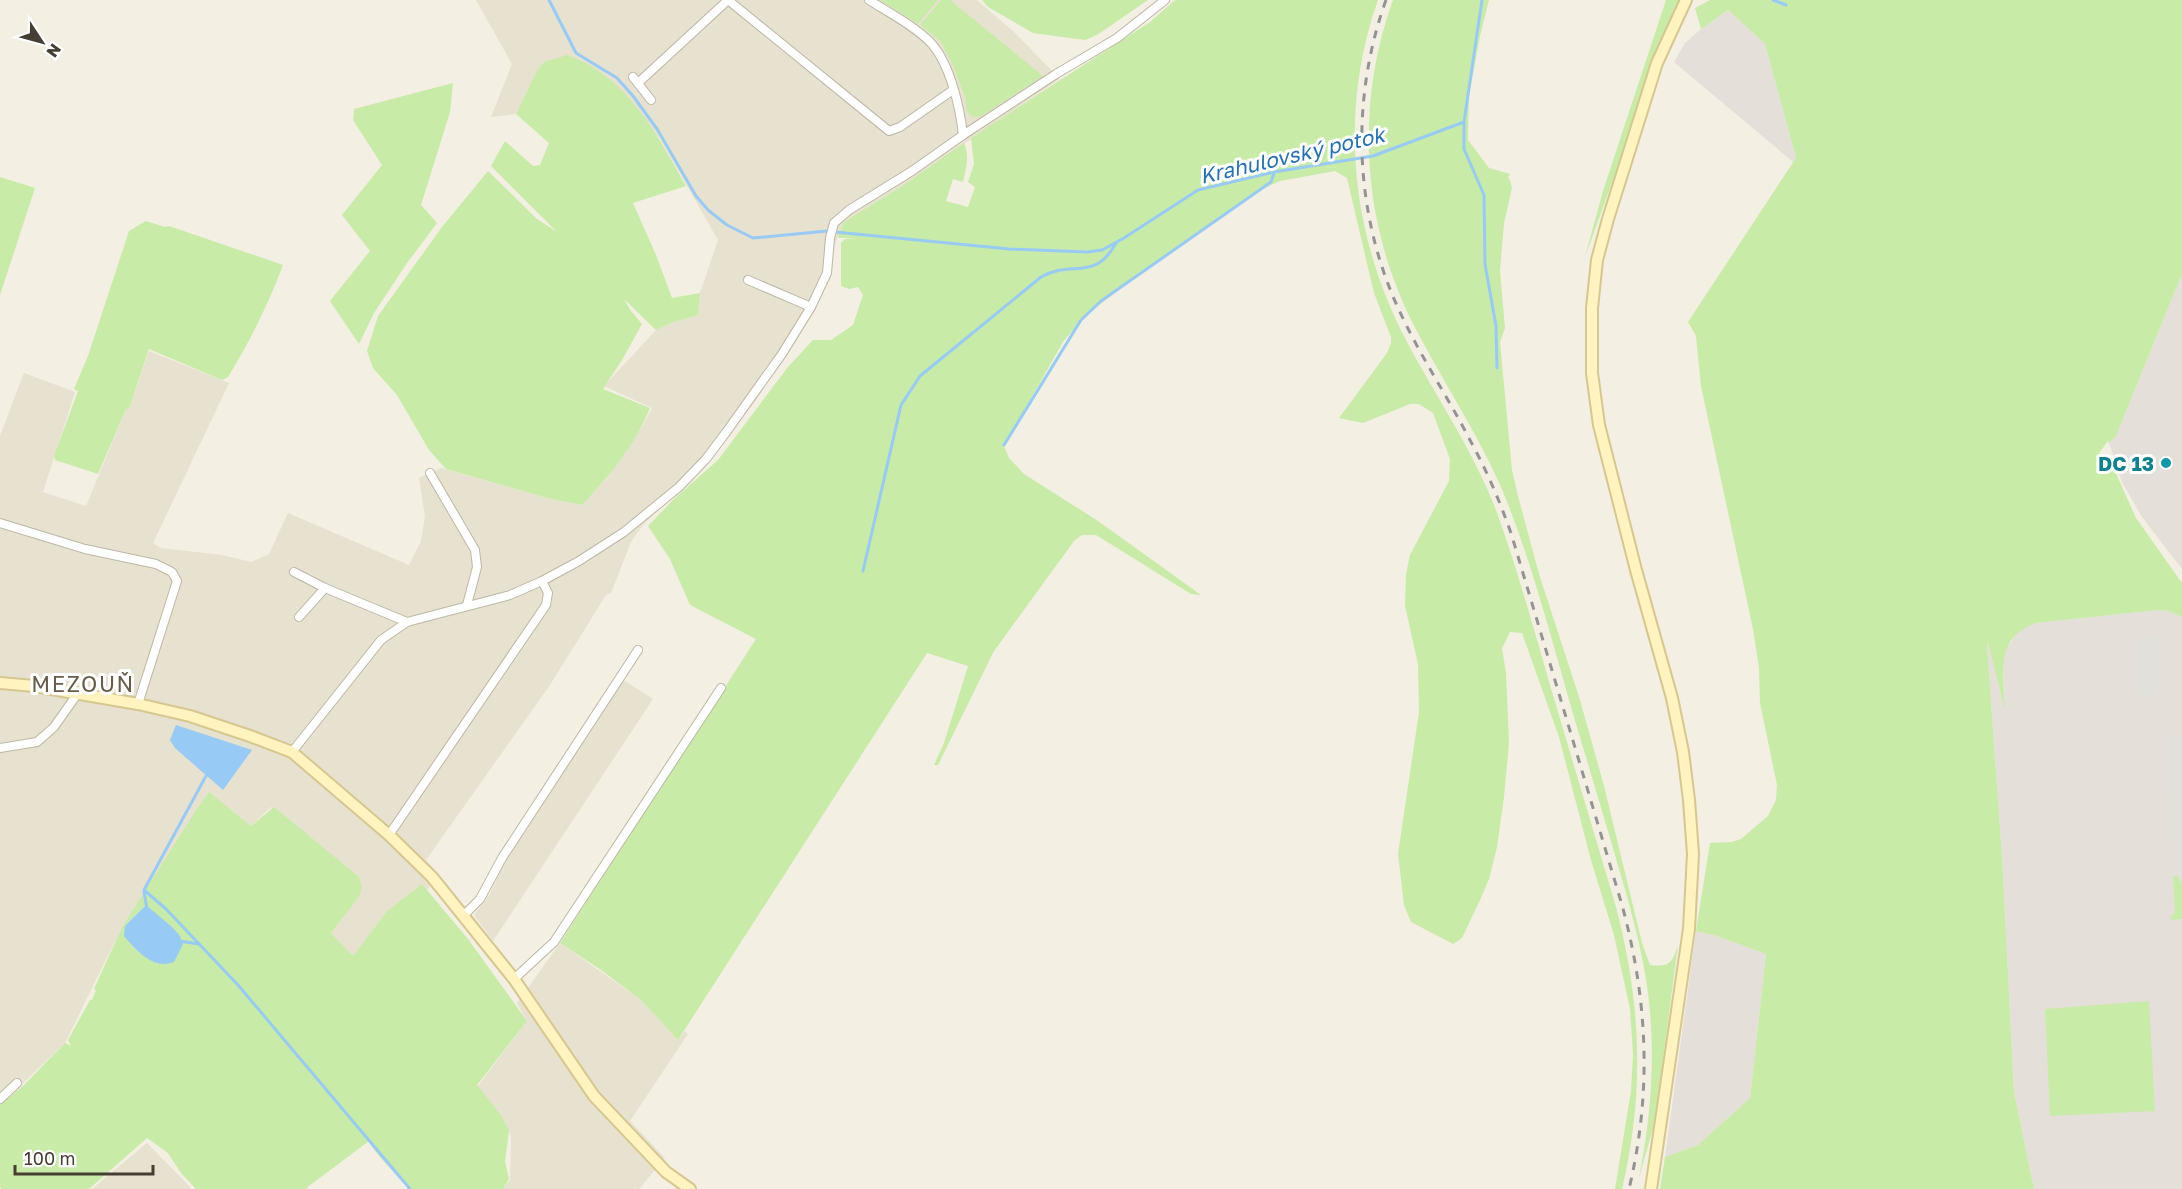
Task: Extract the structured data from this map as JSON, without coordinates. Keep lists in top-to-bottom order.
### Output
{
  "districts": ["MEZOUŇ"],
  "water": ["Krahulovský potok"],
  "places": ["DC 13"],
  "scale_bar": "100 m",
  "north": "bottom right"
}
